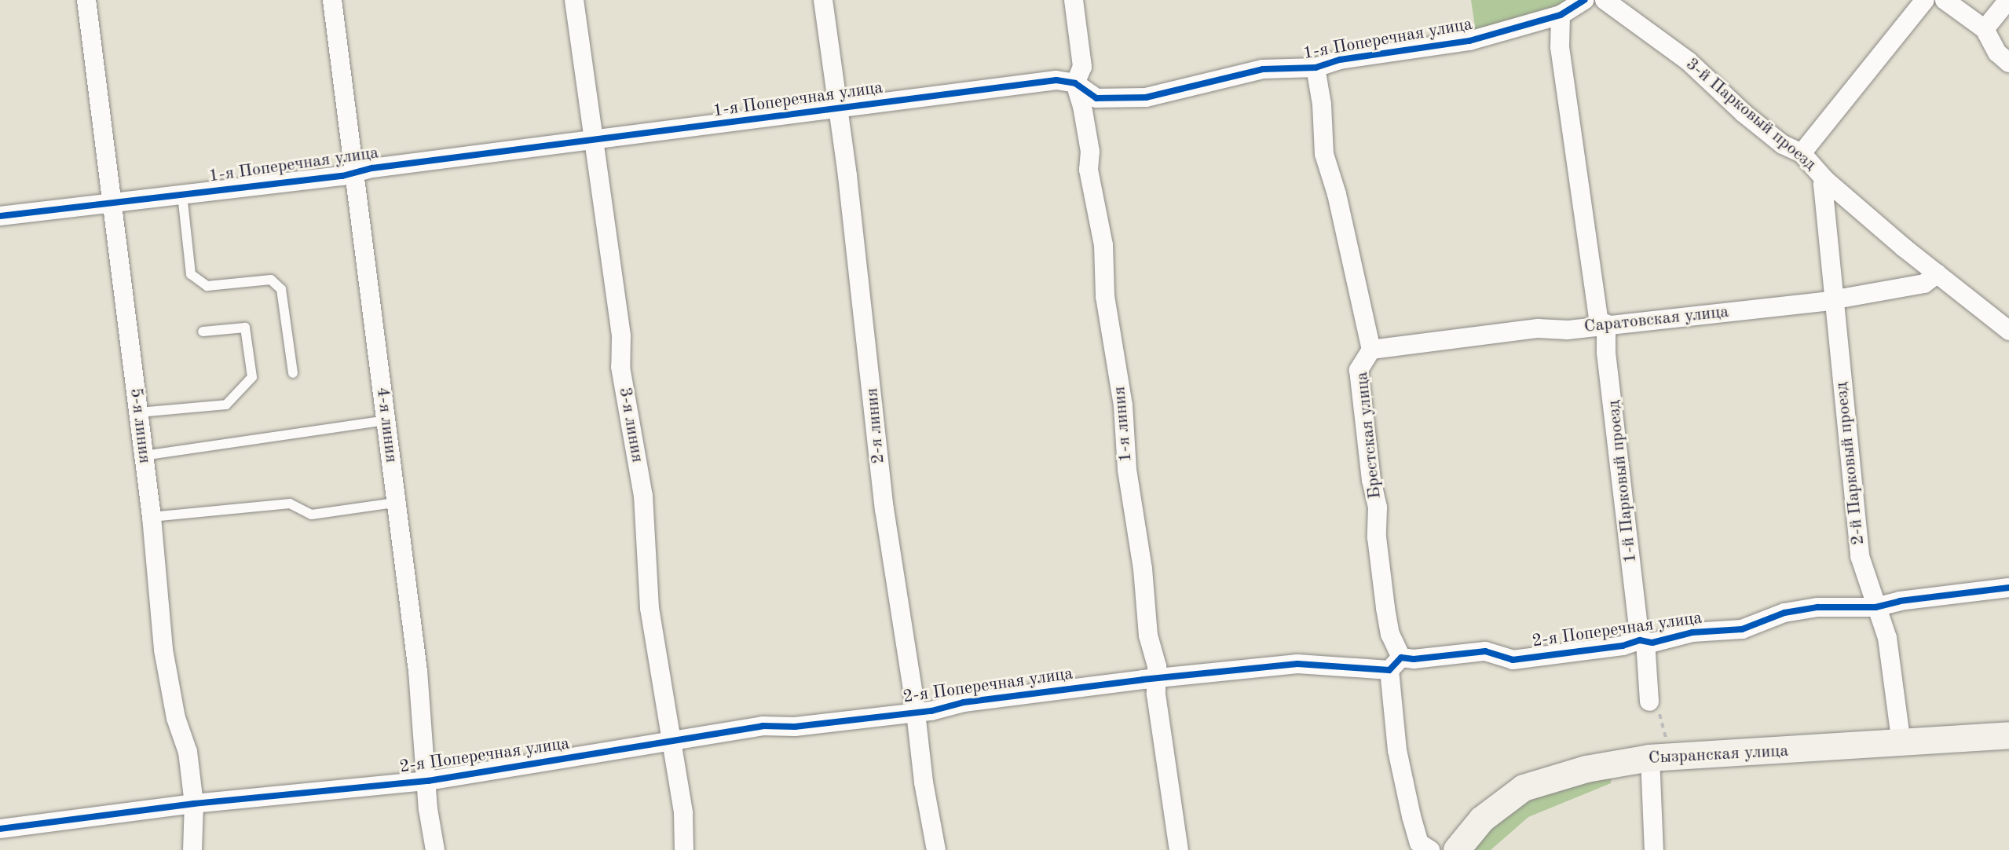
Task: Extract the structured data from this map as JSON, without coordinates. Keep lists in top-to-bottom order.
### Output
{
  "streets": {
    "street": [
      "1-я Поперечная улица",
      "3-й Парковый проезд",
      "Саратовская улица",
      "1-я линия",
      "4-я линия",
      "3-я линия",
      "5-я линия",
      "2-я линия",
      "Брестская улица",
      "2-й Парковый проезд",
      "1-й Парковый проезд",
      "2-я Поперечная улица",
      "Сызранская улица"
    ]
  },
  "crossings": [
    ["1-я Поперечная улица", "1-я линия"],
    ["1-я Поперечная улица", "4-я линия"],
    ["1-я Поперечная улица", "3-я линия"],
    ["1-я Поперечная улица", "5-я линия"],
    ["1-я Поперечная улица", "2-я линия"],
    ["1-я Поперечная улица", "Брестская улица"],
    ["1-я Поперечная улица", "1-й Парковый проезд"],
    ["3-й Парковый проезд", "Саратовская улица"],
    ["3-й Парковый проезд", "2-й Парковый проезд"],
    ["Саратовская улица", "Брестская улица"],
    ["Саратовская улица", "2-й Парковый проезд"],
    ["Саратовская улица", "1-й Парковый проезд"],
    ["1-я линия", "2-я Поперечная улица"],
    ["4-я линия", "2-я Поперечная улица"],
    ["3-я линия", "2-я Поперечная улица"],
    ["5-я линия", "2-я Поперечная улица"],
    ["2-я линия", "2-я Поперечная улица"],
    ["Брестская улица", "2-я Поперечная улица"],
    ["2-й Парковый проезд", "2-я Поперечная улица"],
    ["2-й Парковый проезд", "Сызранская улица"],
    ["1-й Парковый проезд", "2-я Поперечная улица"]
  ]
}
